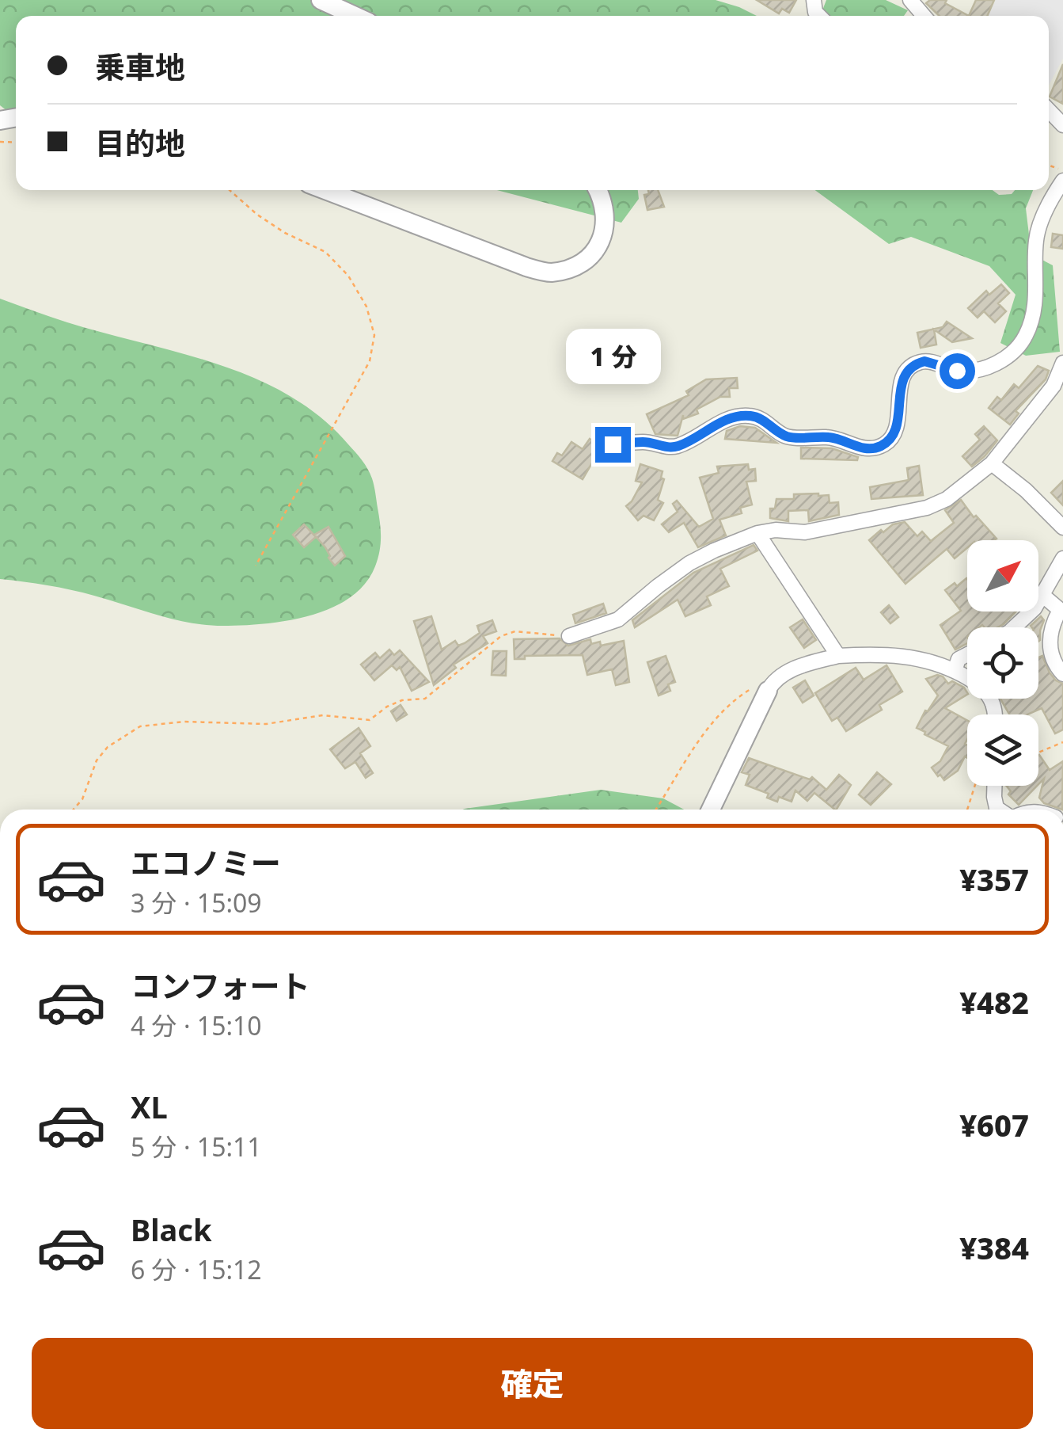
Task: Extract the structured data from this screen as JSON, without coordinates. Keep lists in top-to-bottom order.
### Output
{
  "north": "top right",
  "page": {
    "banner": ["乗車地", "目的地"],
    "bubble": "1 分",
    "list": [
      {
        "name": "エコノミー",
        "note": "3 分 · 15:09",
        "value": "¥357"
      },
      {
        "name": "コンフォート",
        "note": "4 分 · 15:10",
        "value": "¥482"
      },
      {
        "name": "XL",
        "note": "5 分 · 15:11",
        "value": "¥607"
      },
      {
        "name": "Black",
        "note": "6 分 · 15:12",
        "value": "¥384"
      }
    ],
    "buttons": "確定"
  }
}
